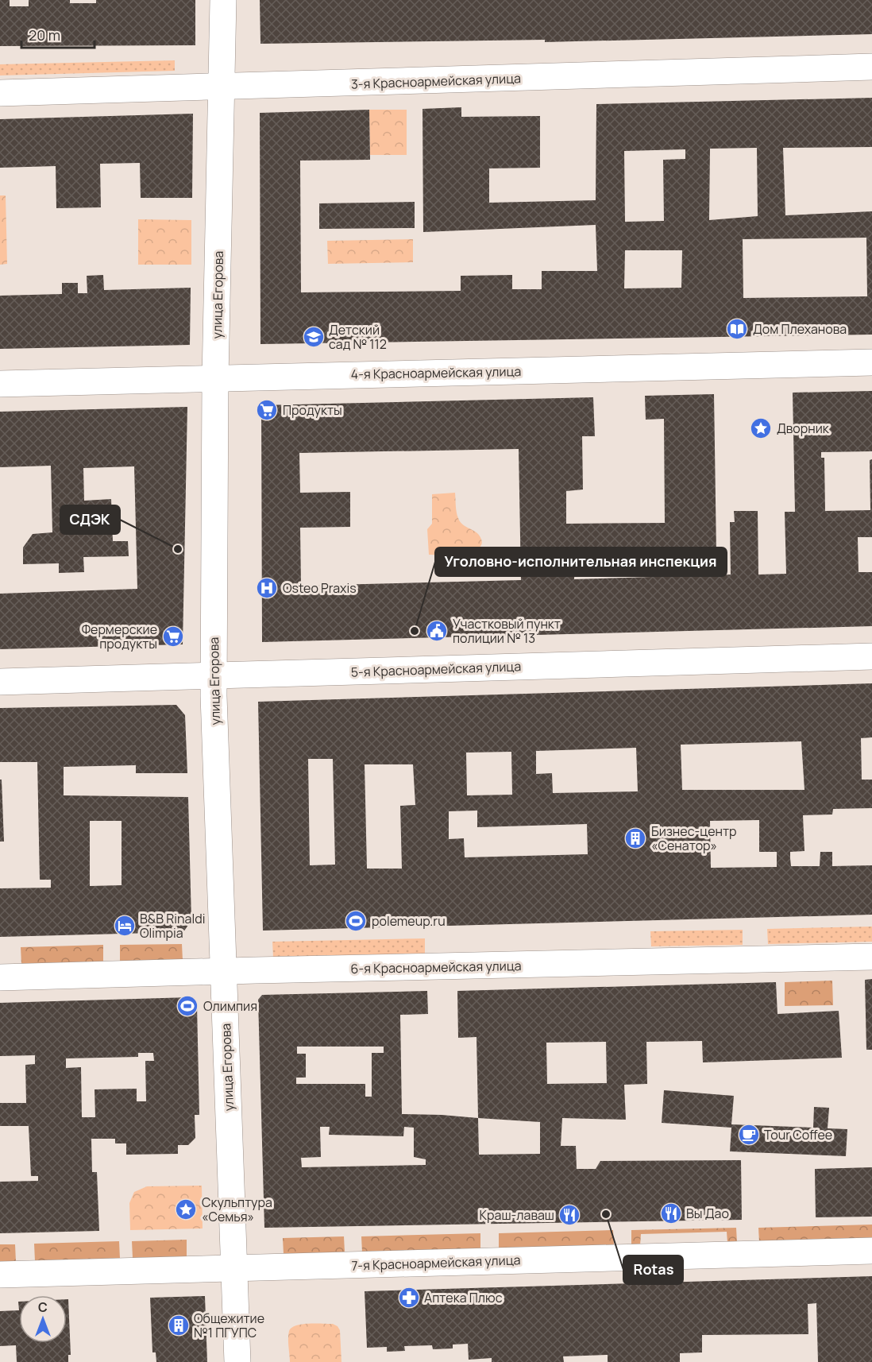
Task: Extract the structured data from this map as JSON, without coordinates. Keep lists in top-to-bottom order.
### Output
{
  "streets": {
    "street": [
      "3-я Красноармейская улица",
      "улица Егорова",
      "4-я Красноармейская улица",
      "5-я Красноармейская улица",
      "6-я Красноармейская улица",
      "7-я Красноармейская улица"
    ]
  },
  "crossings": [
    ["3-я Красноармейская улица", "улица Егорова"],
    ["улица Егорова", "4-я Красноармейская улица"],
    ["улица Егорова", "5-я Красноармейская улица"],
    ["улица Егорова", "6-я Красноармейская улица"],
    ["улица Егорова", "7-я Красноармейская улица"]
  ],
  "places": {
    "library": ["Дом Плеханова"],
    "school or university": ["Детский сад № 112"],
    "supermarket": ["Продукты", "Фермерские продукты"],
    "place": ["Дворник", "Скульптура «Семья»"],
    "other": ["СДЭК", "Уголовно-исполнительная инспекция", "Rotas"],
    "hospital": ["Osteo Praxis"],
    "public building": ["Участковый пункт полиции № 13"],
    "building": ["Бизнес-центр «Сенатор»", "Общежитие №1 ПГУПС"],
    "sports": ["polemeup.ru", "Олимпия"],
    "hotel": ["B&B Rinaldi Olimpia"],
    "cafe": ["Tour Coffee"],
    "restaurant": ["Вы Дао", "Краш-лаваш"],
    "pharmacy": ["Аптека Плюс"]
  },
  "scale_bar": "20 m",
  "north": "top"
}
